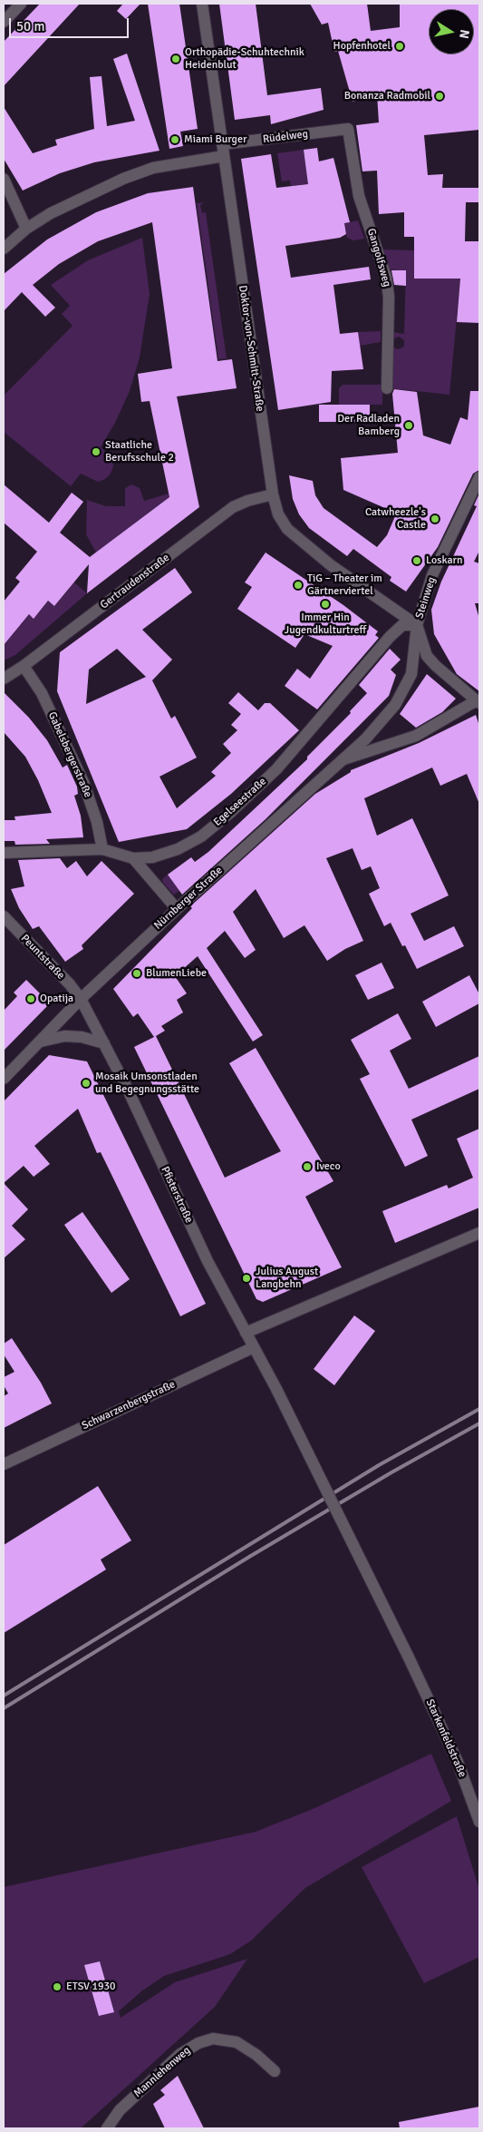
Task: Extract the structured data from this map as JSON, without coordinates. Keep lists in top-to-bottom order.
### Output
{
  "streets": {
    "street": [
      "Rüdelweg",
      "Gangolfsweg",
      "Doktor-von-Schmitt-Straße",
      "Gertraudenstraße",
      "Steinweg",
      "Gabelsbergerstraße",
      "Egelseestraße",
      "Nürnberger Straße",
      "Peuntstraße",
      "Pfisterstraße",
      "Schwarzenbergstraße",
      "Starkenfeldstraße",
      "Mannlehenweg"
    ]
  },
  "crossings": [
    ["Rüdelweg", "Gangolfsweg"],
    ["Rüdelweg", "Doktor-von-Schmitt-Straße"],
    ["Doktor-von-Schmitt-Straße", "Gertraudenstraße"],
    ["Doktor-von-Schmitt-Straße", "Steinweg"],
    ["Doktor-von-Schmitt-Straße", "Egelseestraße"],
    ["Doktor-von-Schmitt-Straße", "Nürnberger Straße"],
    ["Gertraudenstraße", "Gabelsbergerstraße"],
    ["Steinweg", "Egelseestraße"],
    ["Steinweg", "Nürnberger Straße"],
    ["Gabelsbergerstraße", "Egelseestraße"],
    ["Egelseestraße", "Nürnberger Straße"],
    ["Nürnberger Straße", "Peuntstraße"],
    ["Nürnberger Straße", "Pfisterstraße"],
    ["Peuntstraße", "Pfisterstraße"],
    ["Pfisterstraße", "Schwarzenbergstraße"],
    ["Pfisterstraße", "Starkenfeldstraße"]
  ],
  "places": [
    "Hopfenhotel",
    "Orthopädie-Schuhtechnik Heidenblut",
    "Bonanza Radmobil",
    "Miami Burger",
    "Der Radladen Bamberg",
    "Staatliche Berufsschule 2",
    "Catwheezle's Castle",
    "Loskarn",
    "TiG – Theater im Gärtnerviertel",
    "Immer Hin Jugendkulturtreff",
    "BlumenLiebe",
    "Opatija",
    "Mosaik Umsonstladen und Begegnungsstätte",
    "Iveco",
    "Julius August Langbehn",
    "ETSV 1930"
  ],
  "scale_bar": "50 m",
  "north": "right"
}
